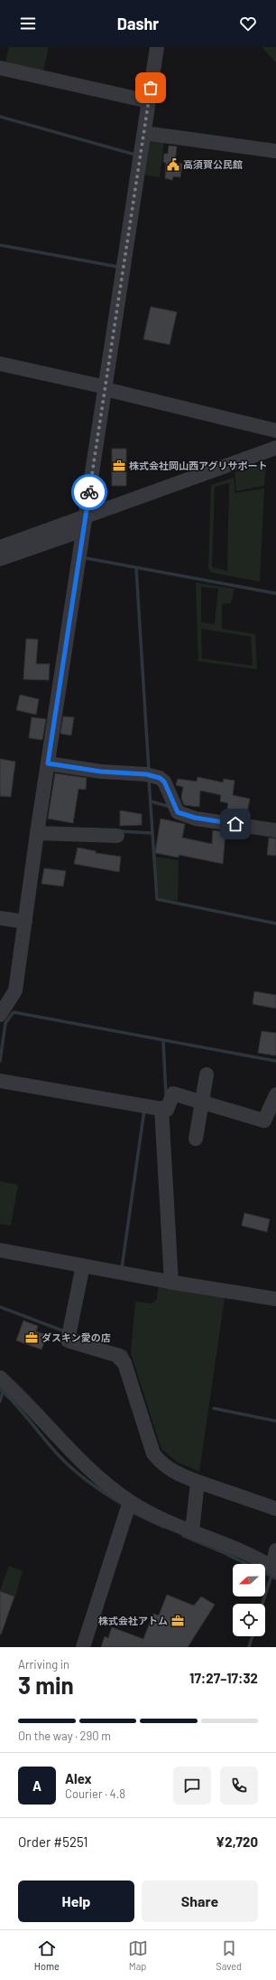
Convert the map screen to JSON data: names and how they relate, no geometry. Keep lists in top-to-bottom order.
{
  "places": {
    "public building": ["高須賀公民館"],
    "office": ["株式会社岡山西アグリサポート", "ダスキン愛の店", "株式会社アトム"]
  },
  "north": "left",
  "page": {
    "header": "Dashr",
    "heading": ["3 min", "Arriving in", "17:27–17:32"],
    "panel": [
      "Alex",
      "Courier · 4.8",
      "Order #5251",
      "¥2,720"
    ],
    "bar": "On the way · 290 m",
    "round": "A",
    "buttons": ["Help", "Share"],
    "tabs": ["Home", "Map", "Saved"]
  }
}
